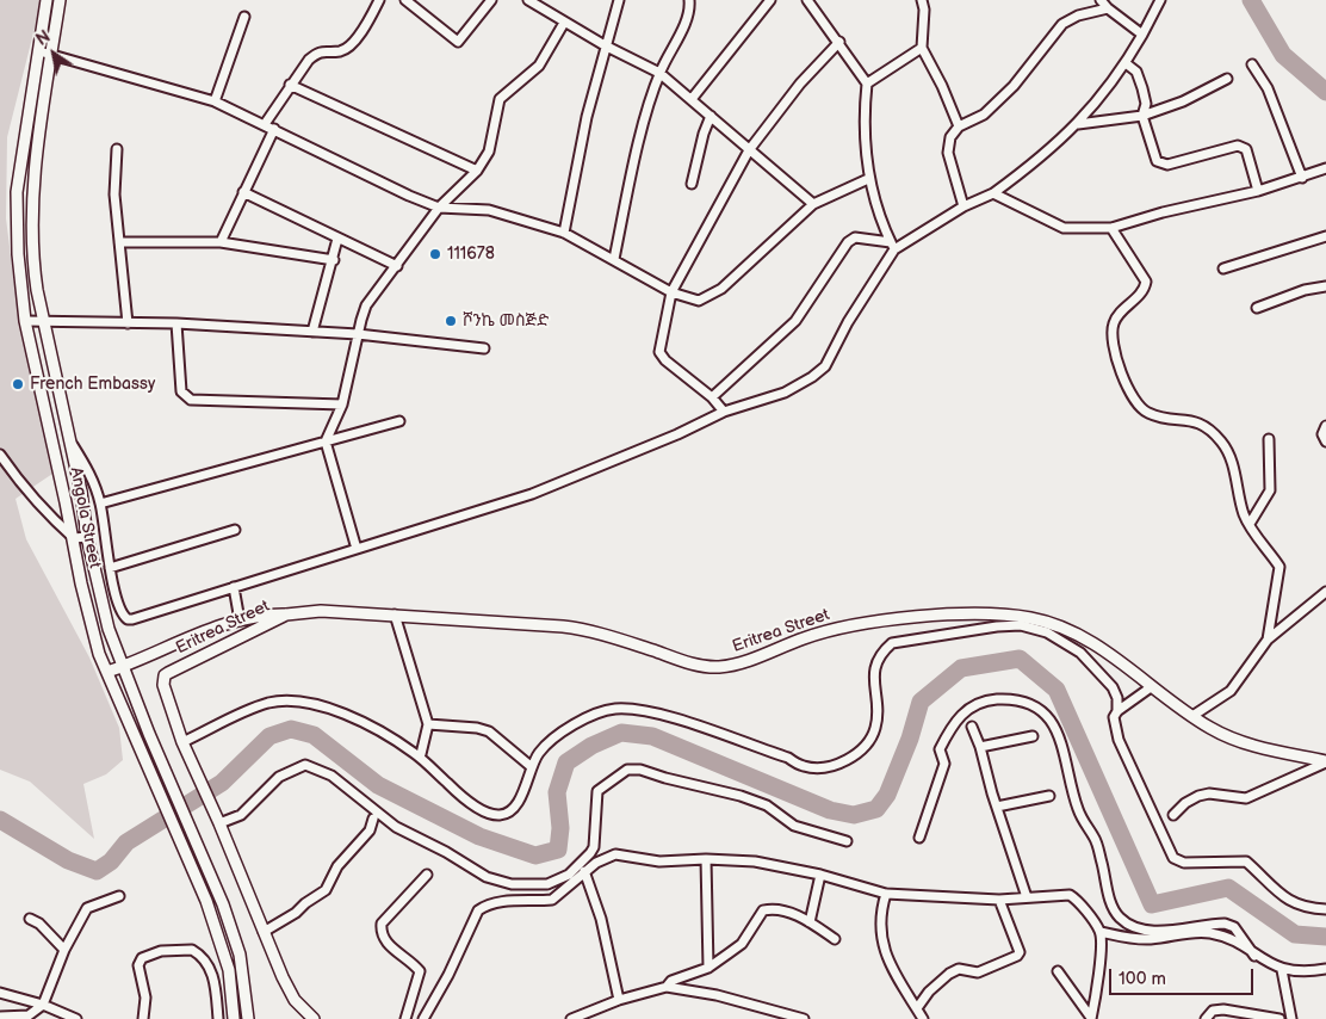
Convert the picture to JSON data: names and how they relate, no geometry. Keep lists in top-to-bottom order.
{
  "streets": {
    "main road": ["Angola Street", "Eritrea Street"]
  },
  "places": ["111678", "ሾንኬ መስጅድ", "French Embassy"],
  "scale_bar": "100 m",
  "north": "top left"
}
